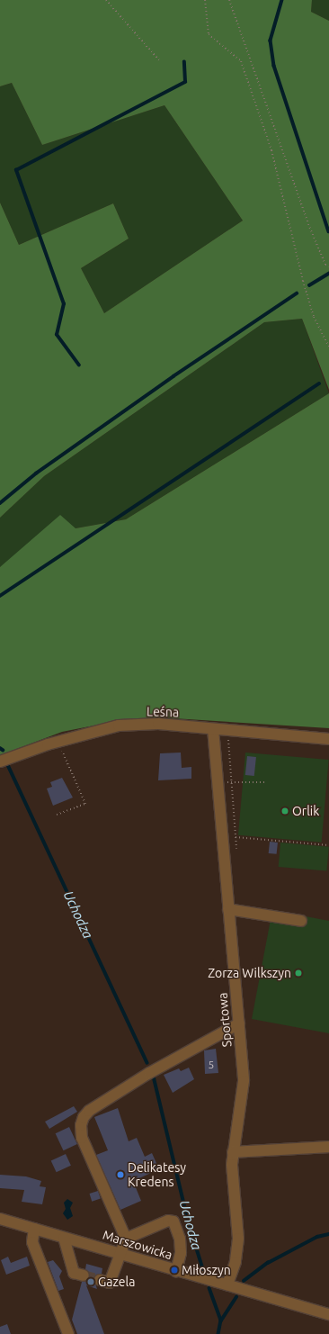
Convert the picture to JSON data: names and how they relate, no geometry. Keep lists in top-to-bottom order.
{
  "streets": {
    "street": ["Leśna", "Sportowa", "Marszowicka"]
  },
  "crossings": [
    ["Leśna", "Sportowa"],
    ["Sportowa", "Marszowicka"]
  ],
  "water": ["Uchodza"],
  "places": [
    "Orlik",
    "Zorza Wilkszyn",
    "Delikatesy Kredens",
    "Miłoszyn",
    "Gazela"
  ],
  "house_numbers": ["5"]
}
